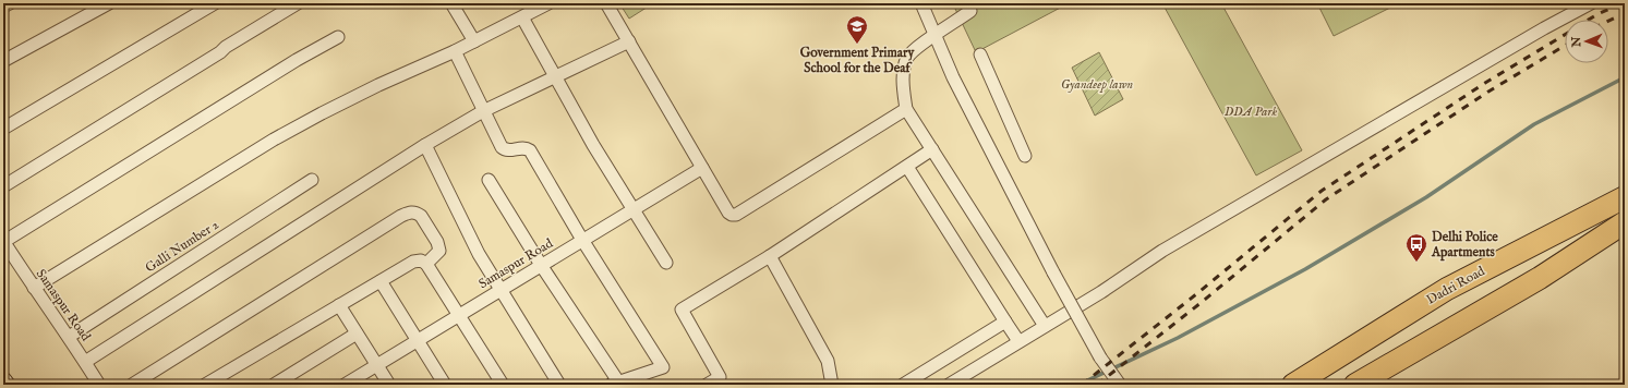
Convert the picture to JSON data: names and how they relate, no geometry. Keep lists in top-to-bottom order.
{
  "streets": {
    "highway": ["Dadri Road"],
    "street": ["Galli Number 2", "Samaspur Road"]
  },
  "crossings": [
    ["Galli Number 2", "Samaspur Road"]
  ],
  "parks": ["Gyandeep lawn", "DDA Park"],
  "places": {
    "school or university": ["Government Primary School for the Deaf"],
    "bus stop": ["Delhi Police Apartments"]
  },
  "north": "left"
}
